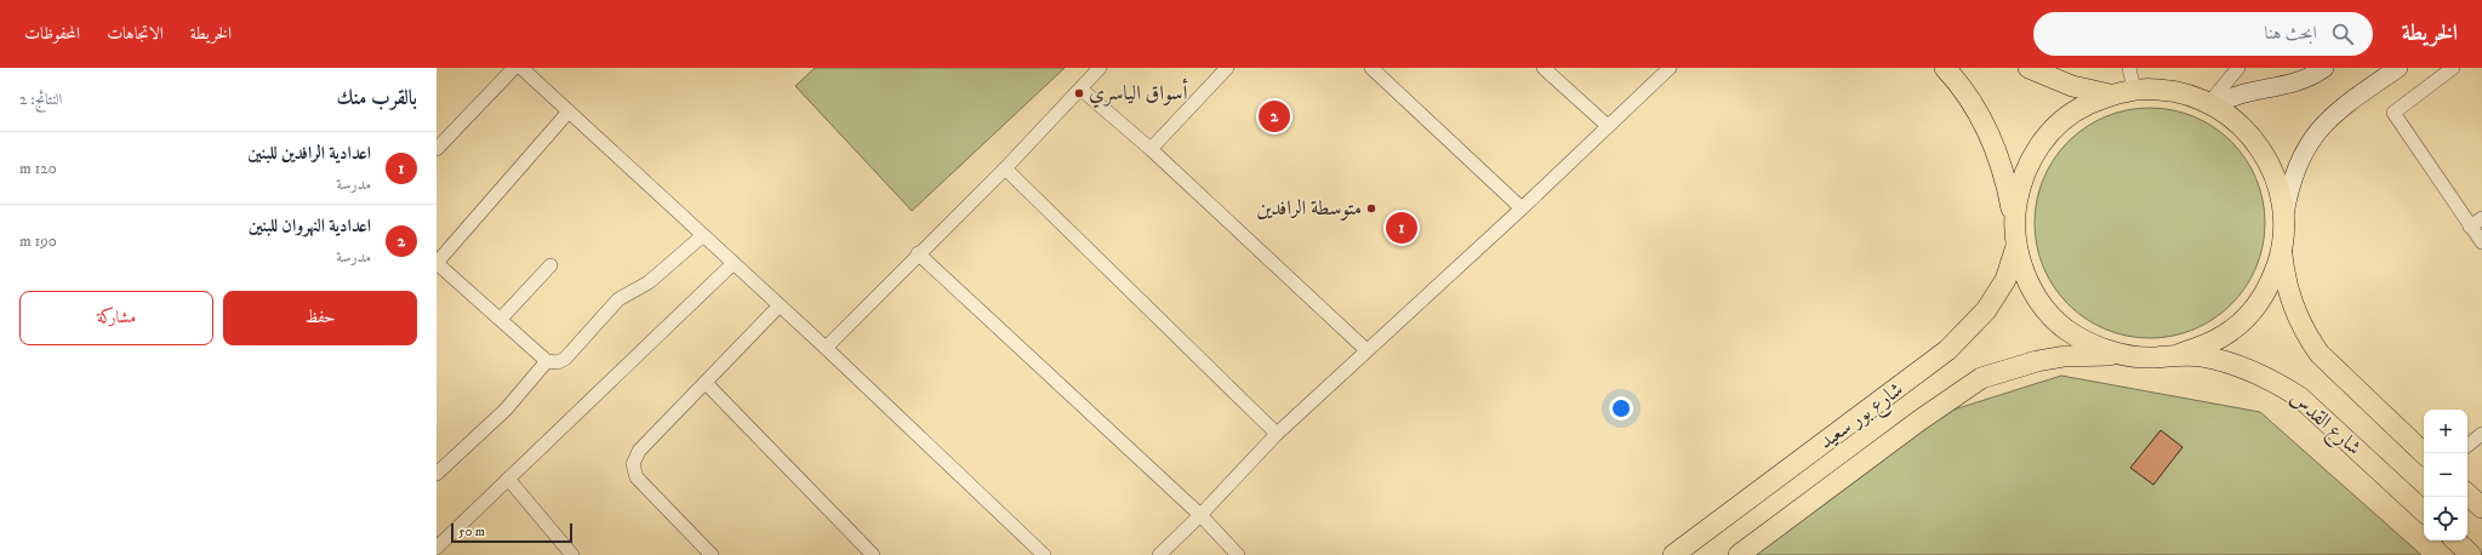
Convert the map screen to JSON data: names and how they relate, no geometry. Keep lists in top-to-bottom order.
{
  "streets": {
    "main road": ["شارع بور سعيد", "شارع القدس"]
  },
  "places": ["أسواق الياسري", "متوسطة الرافدين"],
  "scale_bar": "50 m",
  "page": {
    "header": "الخريطة",
    "search": "ابحث هنا",
    "nav": ["الخريطة", "الاتجاهات", "المحفوظات"],
    "heading": ["بالقرب منك", "النتائج: 2"],
    "pins": ["2", "1"],
    "list": [
      {
        "mark": "1",
        "name": "اعدادية الرافدين للبنين",
        "note": "مدرسة",
        "value": "120 m"
      },
      {
        "mark": "2",
        "name": "اعدادية النهروان للبنين",
        "note": "مدرسة",
        "value": "190 m"
      }
    ],
    "buttons": ["حفظ", "مشاركة"],
    "map_buttons": ["+", "−"],
    "scale": "50 m"
  }
}
